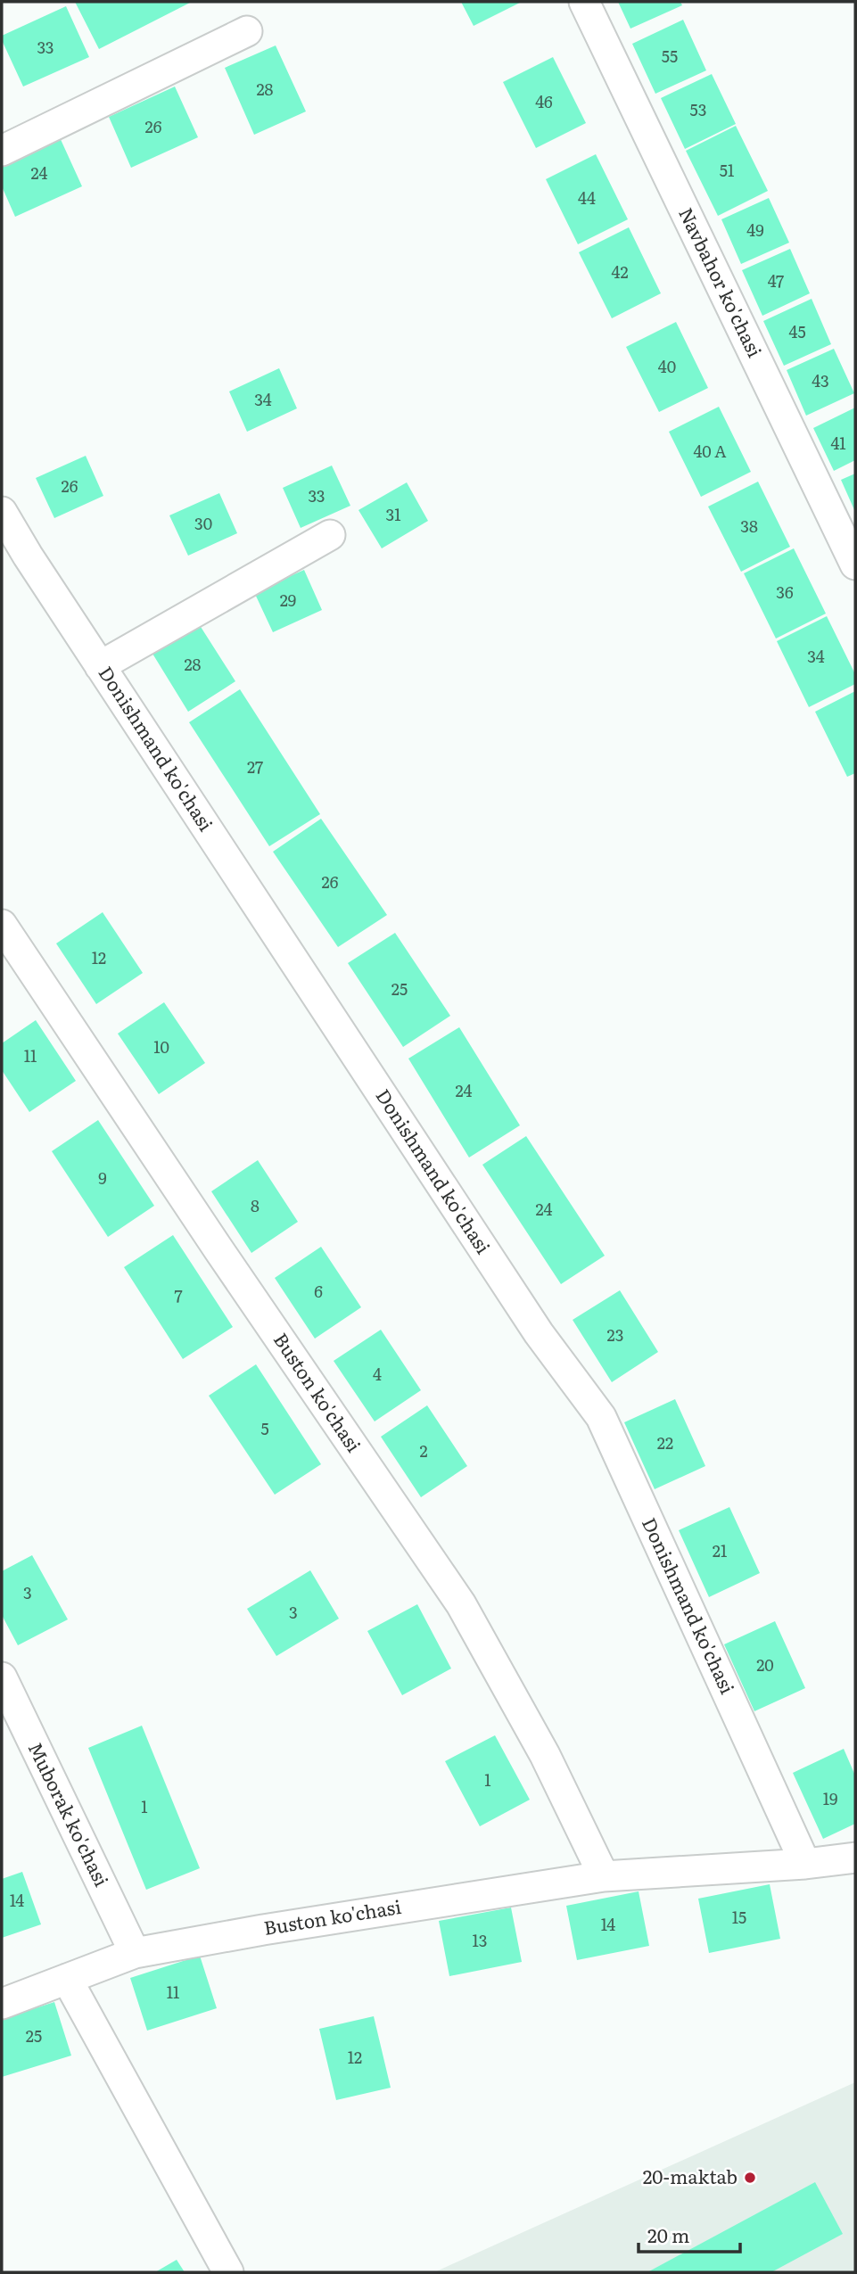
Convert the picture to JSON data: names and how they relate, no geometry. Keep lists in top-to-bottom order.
{
  "streets": {
    "street": [
      "Navbahor ko'chasi",
      "Donishmand ko'chasi",
      "Buston ko'chasi",
      "Muborak ko'chasi"
    ]
  },
  "crossings": [
    ["Donishmand ko'chasi", "Buston ko'chasi"],
    ["Buston ko'chasi", "Muborak ko'chasi"]
  ],
  "places": ["20-maktab"],
  "house_numbers": [
    "33",
    "55",
    "28",
    "46",
    "53",
    "26",
    "51",
    "24",
    "44",
    "49",
    "42",
    "47",
    "45",
    "40",
    "43",
    "34",
    "41",
    "40 А",
    "26",
    "33",
    "31",
    "30",
    "38",
    "36",
    "29",
    "34",
    "28",
    "27",
    "26",
    "12",
    "25",
    "10",
    "11",
    "24",
    "9",
    "8",
    "24",
    "6",
    "7",
    "23",
    "4",
    "5",
    "22",
    "2",
    "21",
    "3",
    "3",
    "20",
    "1",
    "19",
    "1",
    "14",
    "15",
    "14",
    "13",
    "11",
    "25",
    "12"
  ],
  "scale_bar": "20 m"
}
